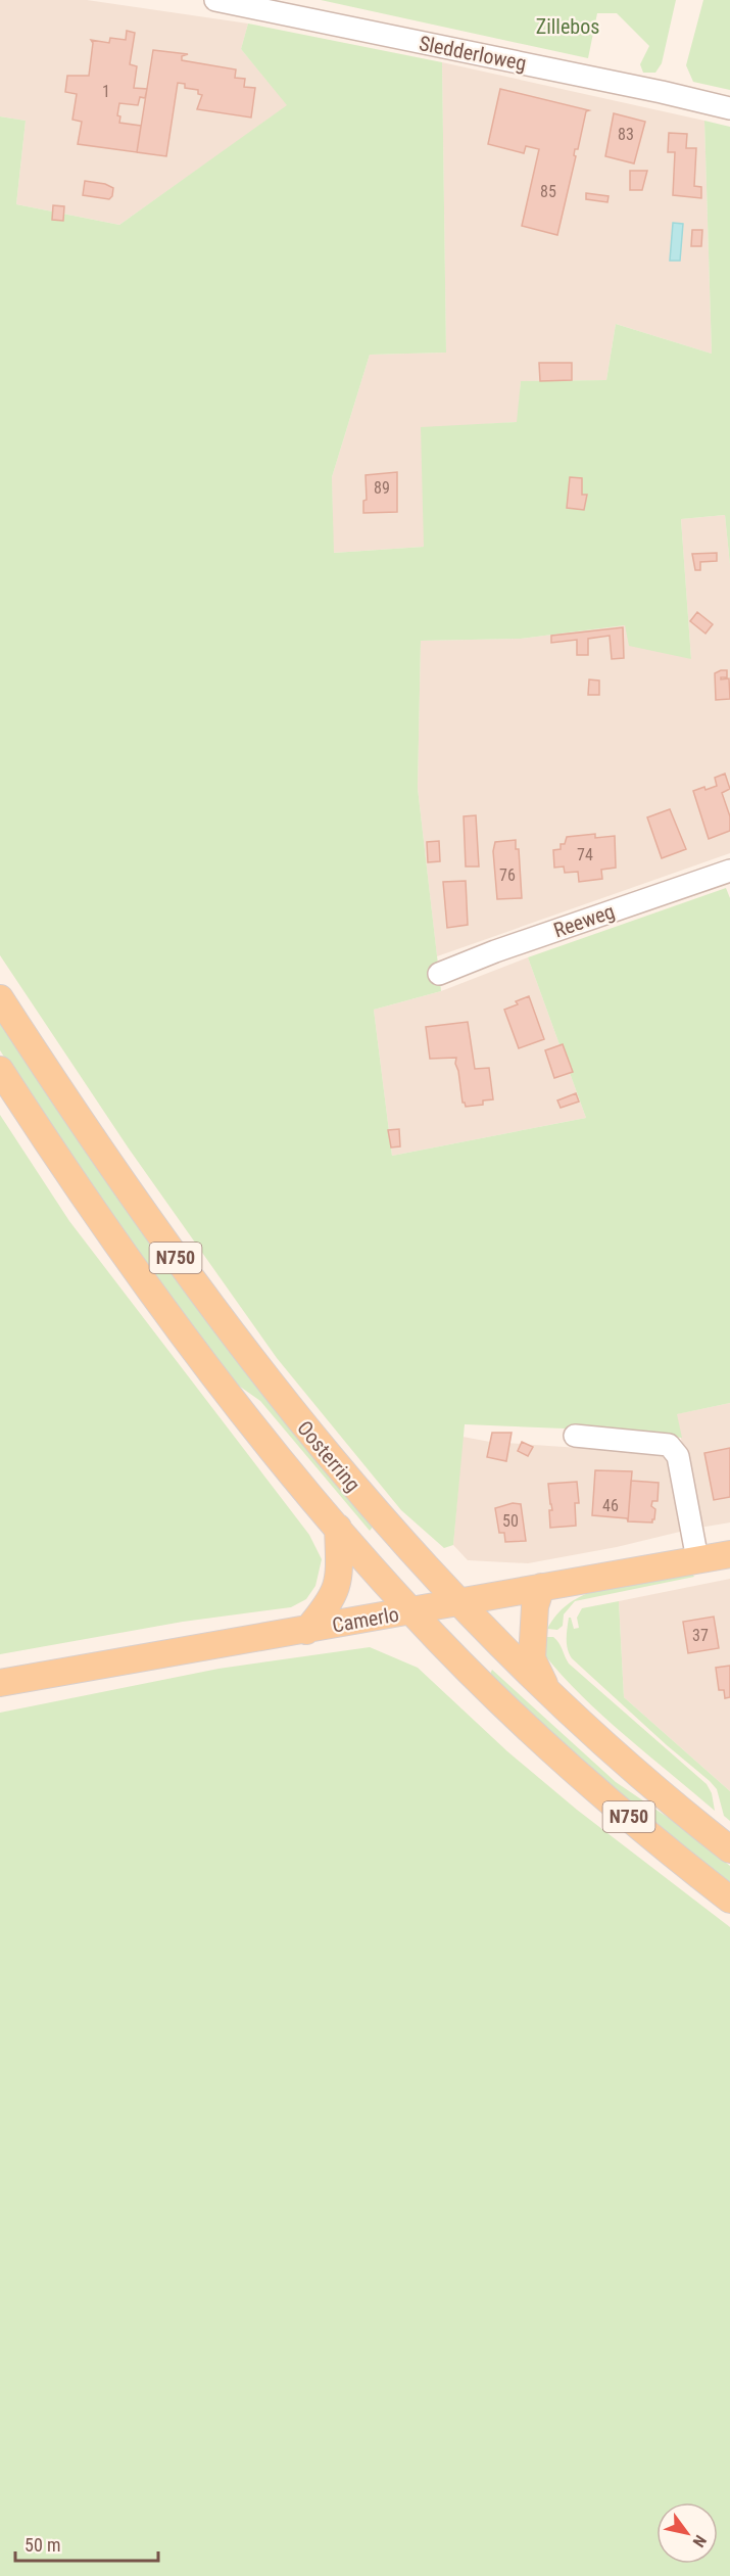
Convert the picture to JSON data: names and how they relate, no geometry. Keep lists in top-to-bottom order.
{
  "streets": {
    "main road": ["N750", "Oosterring", "Camerlo"],
    "street": ["Sledderloweg", "Reeweg"]
  },
  "crossings": [
    ["Oosterring", "Camerlo"]
  ],
  "parks": ["Zillebos"],
  "house_numbers": [
    "1",
    "83",
    "85",
    "89",
    "74",
    "76",
    "46",
    "50",
    "37"
  ],
  "scale_bar": "50 m",
  "north": "bottom right"
}
